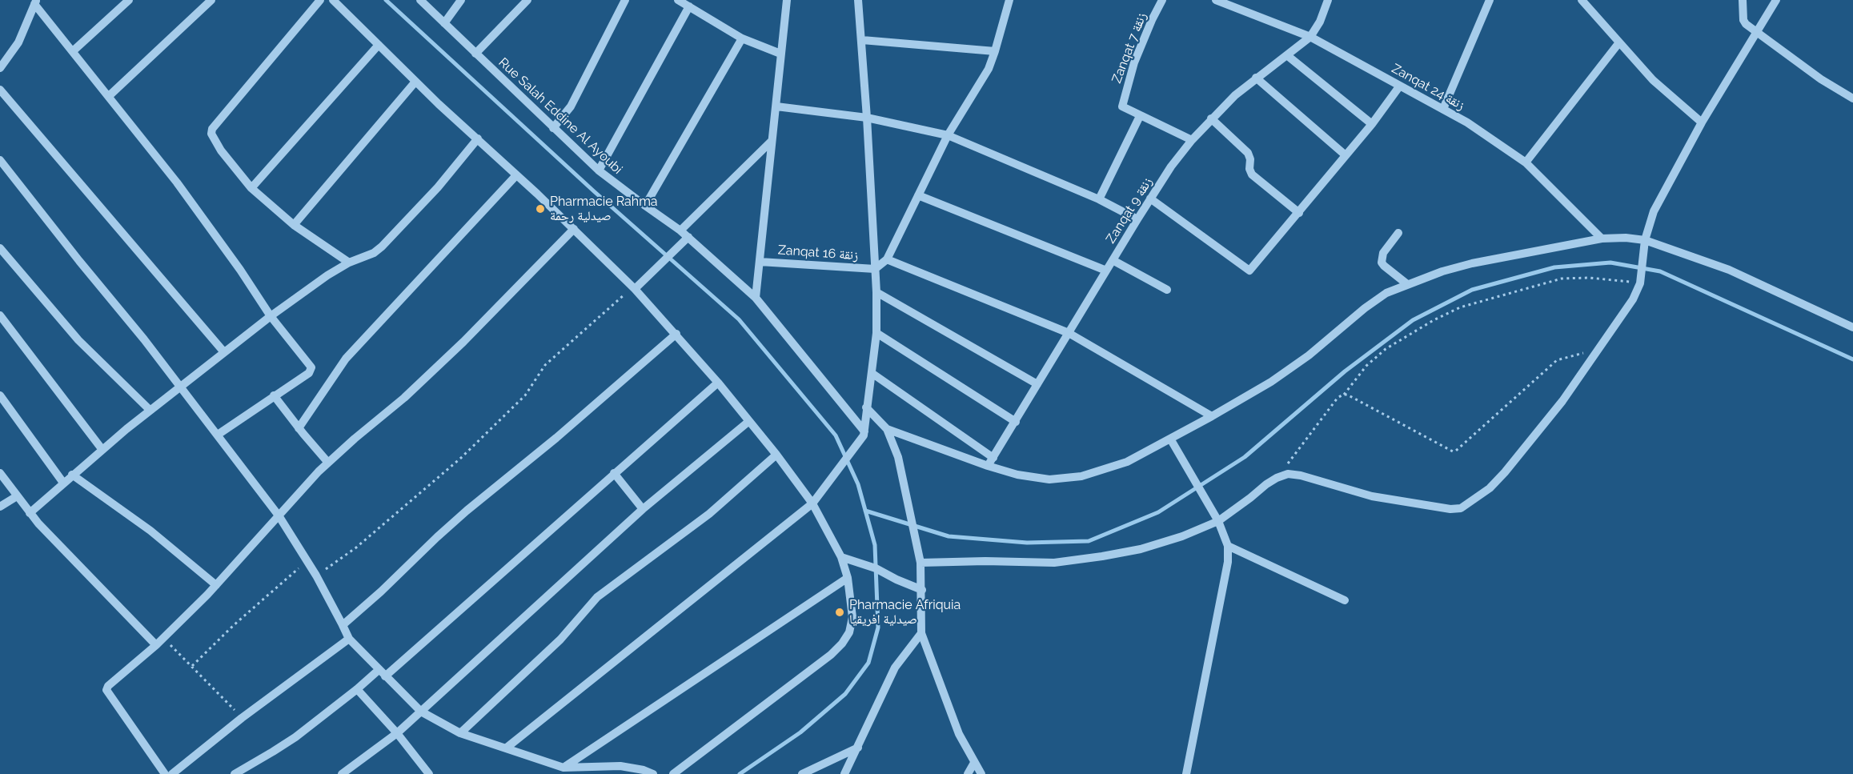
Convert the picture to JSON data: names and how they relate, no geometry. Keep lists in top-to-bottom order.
{
  "streets": {
    "street": [
      "Zanqat 7 زنقة",
      "Zanqat 24 زنقة",
      "Rue Salah Eddine Al Ayoubi",
      "Zanqat 9 زنقة",
      "Zanqat 16 زنقة"
    ]
  },
  "crossings": [
    ["Zanqat 24 زنقة", "Zanqat 9 زنقة"]
  ],
  "places": ["Pharmacie Rahma صيدلية رحمة", "Pharmacie Afriquia صيدلية افريقيا"]
}
